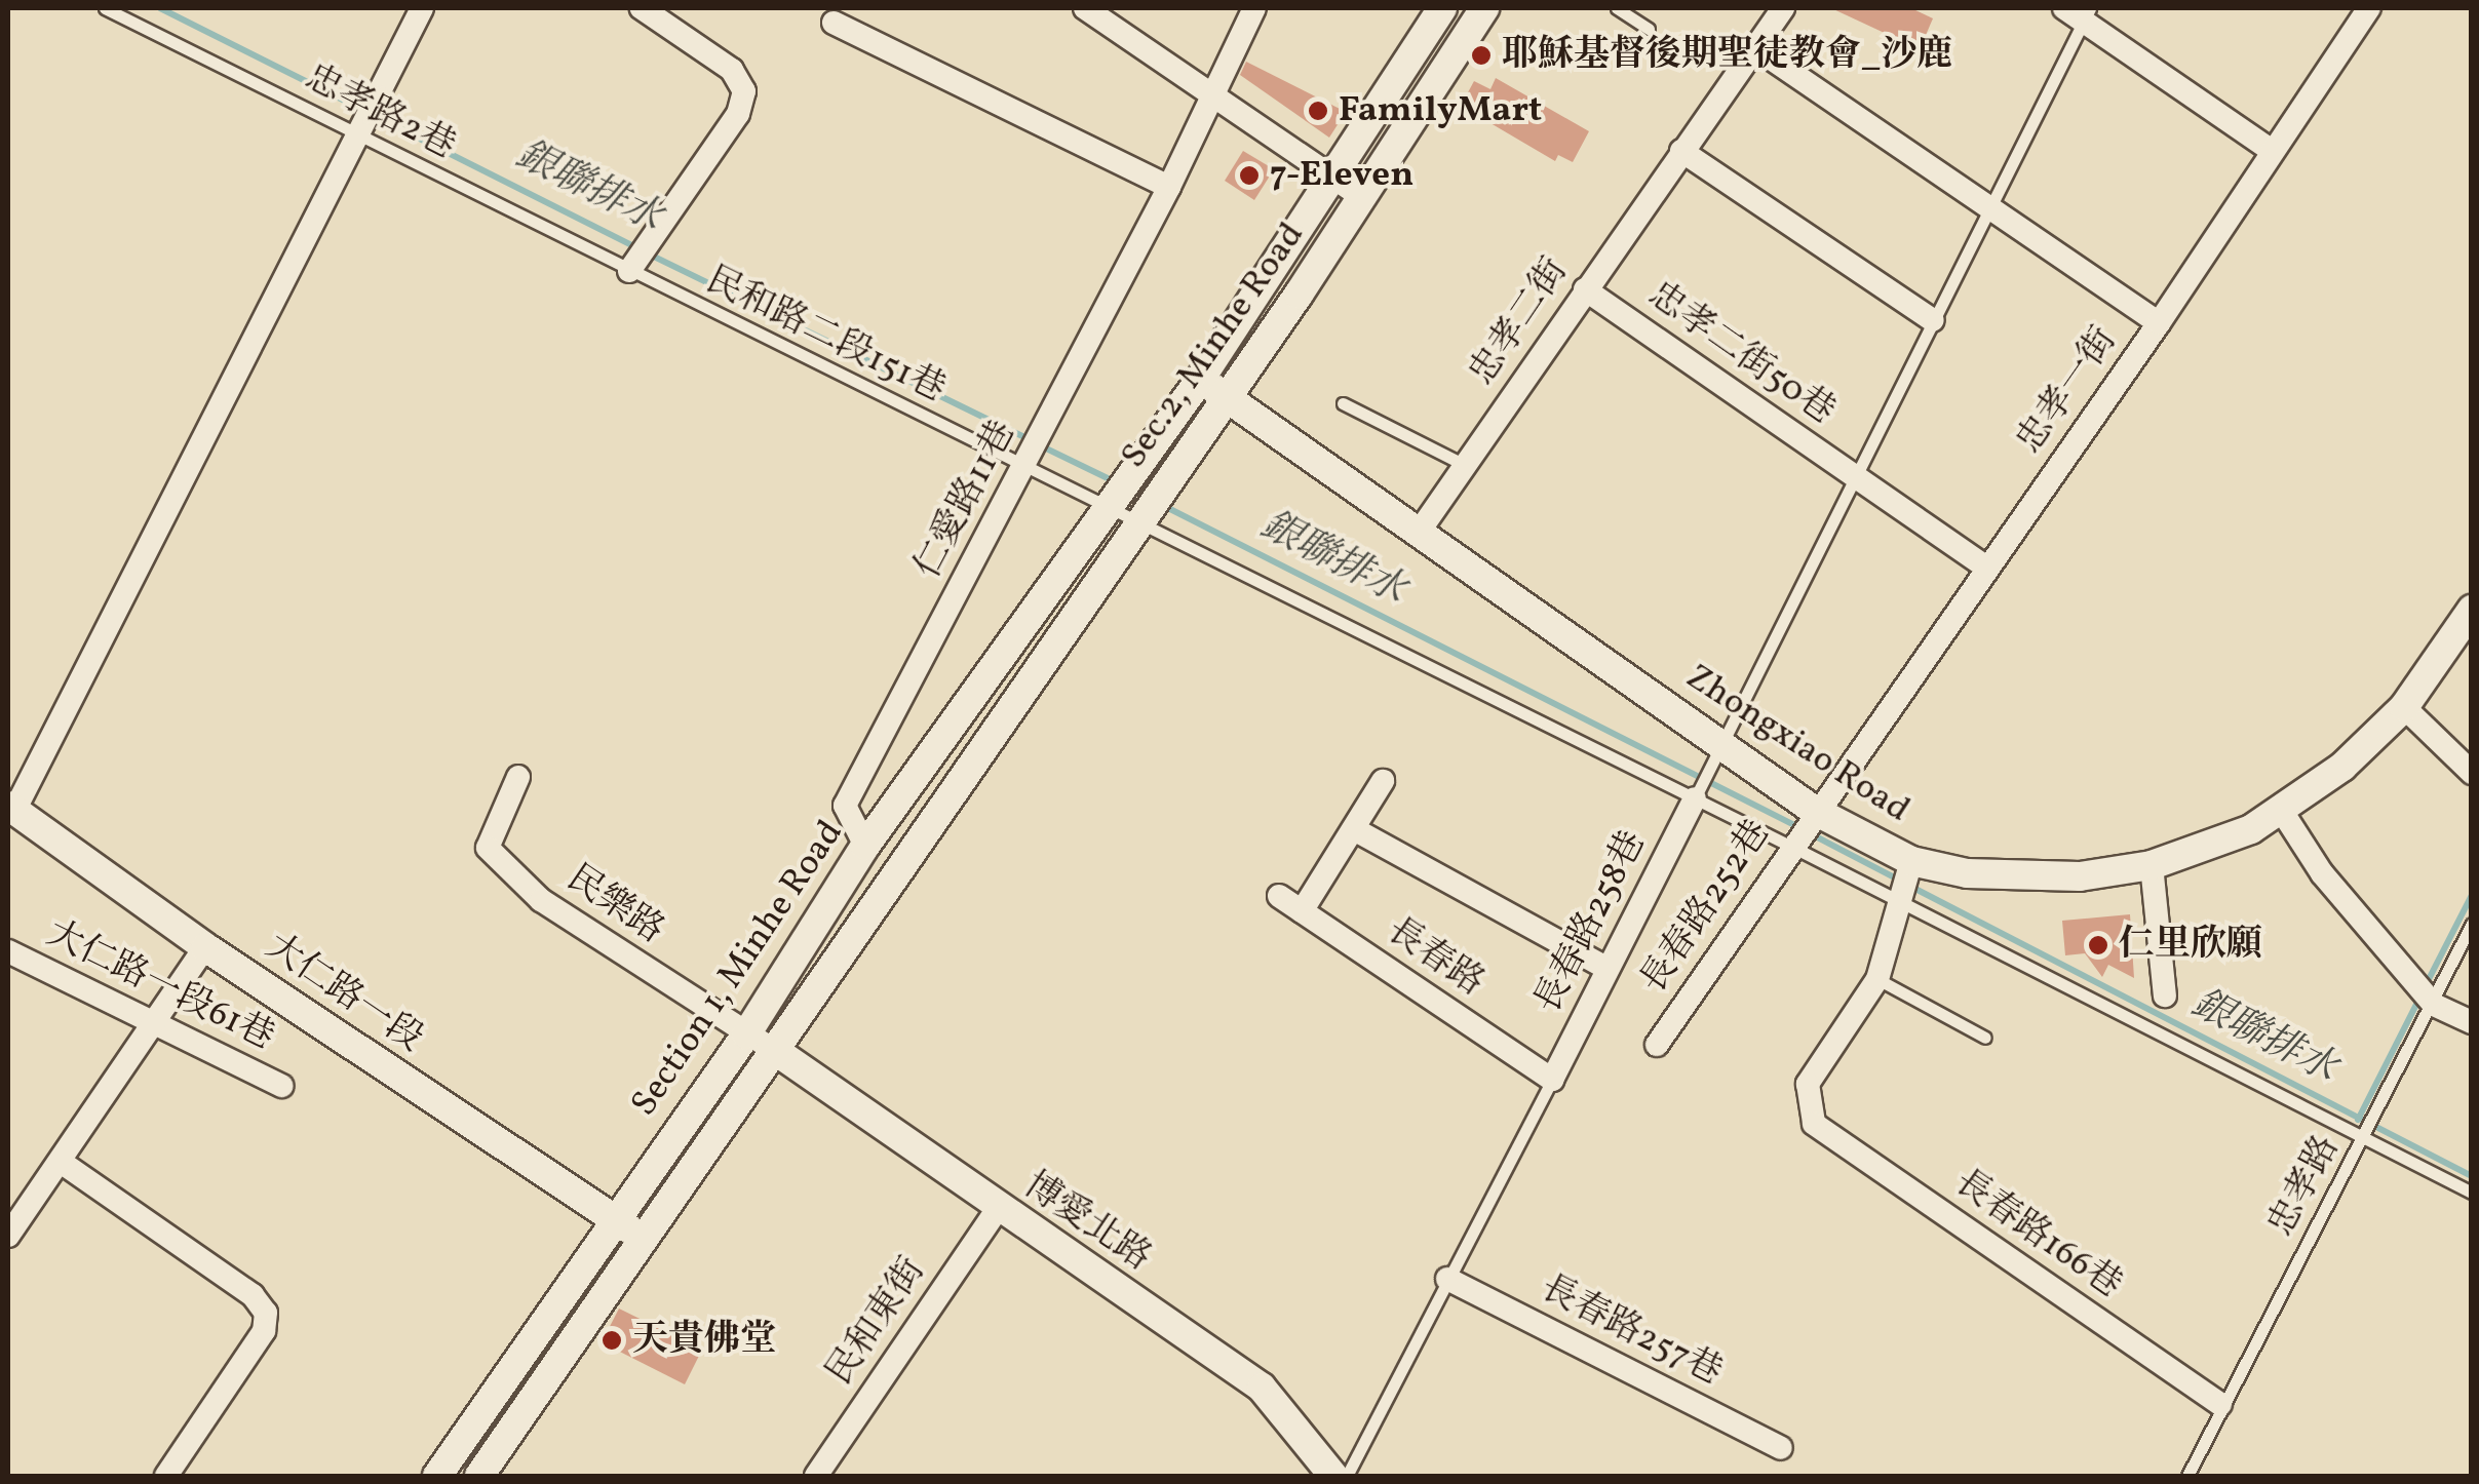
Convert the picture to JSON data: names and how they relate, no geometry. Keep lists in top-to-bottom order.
{
  "streets": {
    "street": [
      "忠孝二街",
      "Sec.2, Minhe Road",
      "忠孝二街50巷",
      "忠孝一街",
      "仁愛路11巷",
      "Zhongxiao Road",
      "民樂路",
      "長春路252巷",
      "長春路258巷",
      "長春路",
      "Section 1, Minhe Road",
      "大仁路一段61巷",
      "大仁路一段",
      "博愛北路",
      "長春路166巷",
      "民和東街",
      "長春路257巷"
    ],
    "lane": ["忠孝路2巷", "民和路二段151巷", "忠孝路"]
  },
  "crossings": [
    ["忠孝路2巷", "民和路二段151巷"],
    ["忠孝二街", "忠孝二街50巷"],
    ["忠孝二街", "Zhongxiao Road"],
    ["民和路二段151巷", "Sec.2, Minhe Road"],
    ["民和路二段151巷", "仁愛路11巷"],
    ["民和路二段151巷", "長春路252巷"],
    ["民和路二段151巷", "長春路258巷"],
    ["民和路二段151巷", "Section 1, Minhe Road"],
    ["民和路二段151巷", "忠孝路"],
    ["Sec.2, Minhe Road", "Zhongxiao Road"],
    ["Sec.2, Minhe Road", "Section 1, Minhe Road"],
    ["忠孝二街50巷", "忠孝一街"],
    ["忠孝一街", "Zhongxiao Road"],
    ["忠孝一街", "長春路252巷"],
    ["仁愛路11巷", "Section 1, Minhe Road"],
    ["Zhongxiao Road", "長春路252巷"],
    ["Zhongxiao Road", "Section 1, Minhe Road"],
    ["民樂路", "Section 1, Minhe Road"],
    ["民樂路", "博愛北路"],
    ["長春路258巷", "長春路"],
    ["Section 1, Minhe Road", "大仁路一段"],
    ["Section 1, Minhe Road", "博愛北路"],
    ["忠孝路", "長春路166巷"],
    ["博愛北路", "民和東街"]
  ],
  "water": ["銀聯排水"],
  "places": [
    "耶穌基督後期聖徒教會_沙鹿",
    "FamilyMart",
    "7-Eleven",
    "仁里欣願",
    "天貴佛堂"
  ]
}
